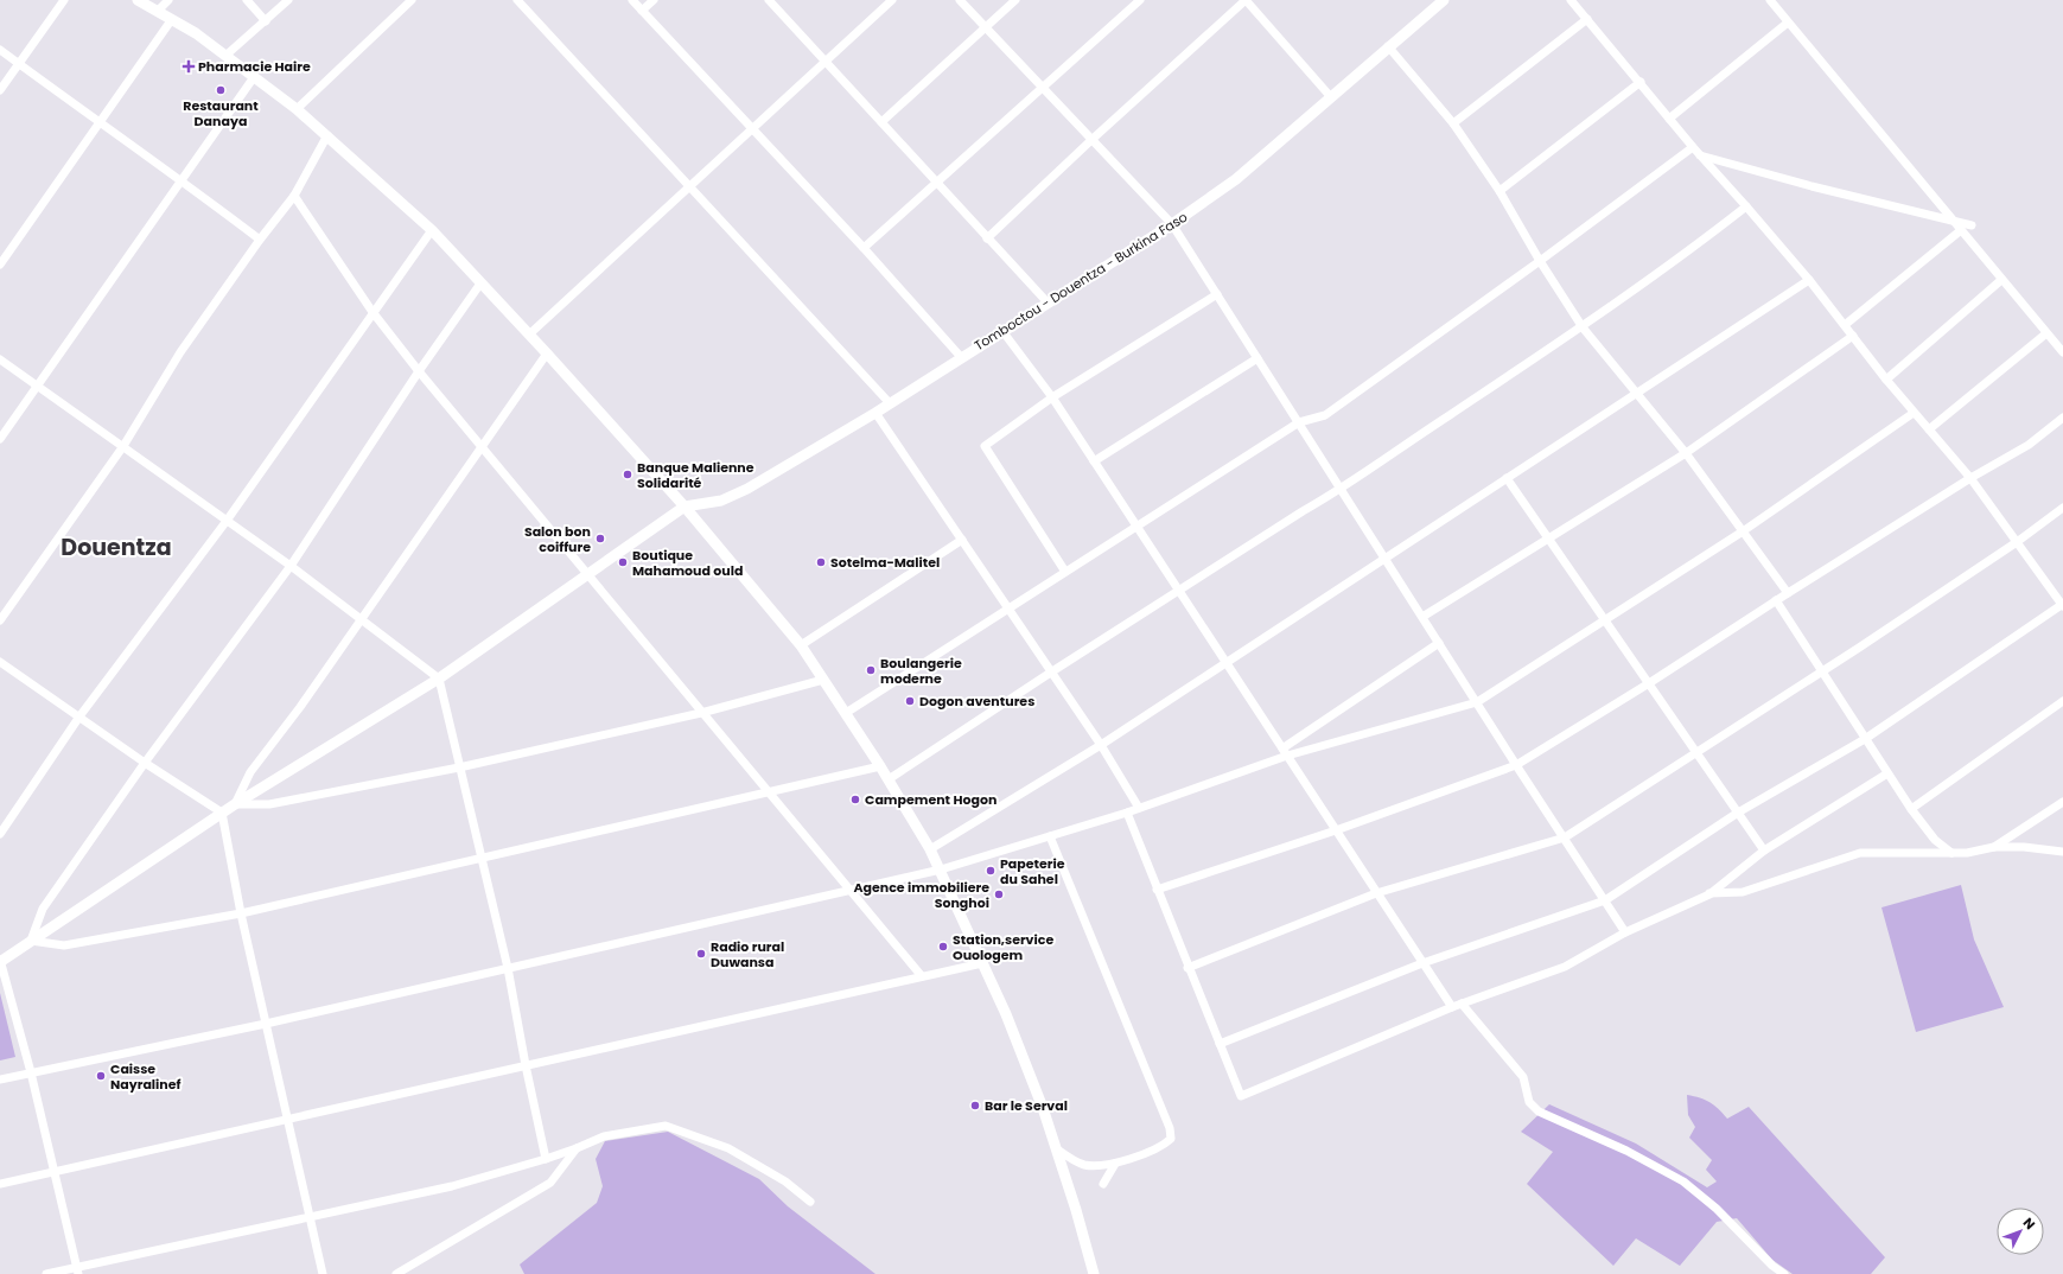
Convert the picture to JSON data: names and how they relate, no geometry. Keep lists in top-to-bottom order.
{
  "streets": {
    "main road": ["Tomboctou - Douentza - Burkina Faso"]
  },
  "districts": ["Douentza"],
  "places": {
    "health": ["Pharmacie Haire"],
    "other": [
      "Restaurant Danaya",
      "Banque Malienne Solidarité",
      "Salon bon coiffure",
      "Boutique Mahamoud ould",
      "Sotelma-Malitel",
      "Boulangerie moderne",
      "Dogon aventures",
      "Campement Hogon",
      "Papeterie du Sahel",
      "Agence immobiliere Songhoi",
      "Station,service Ouologem",
      "Radio rural Duwansa",
      "Caisse Nayralinef",
      "Bar le Serval"
    ]
  },
  "north": "top right"
}
